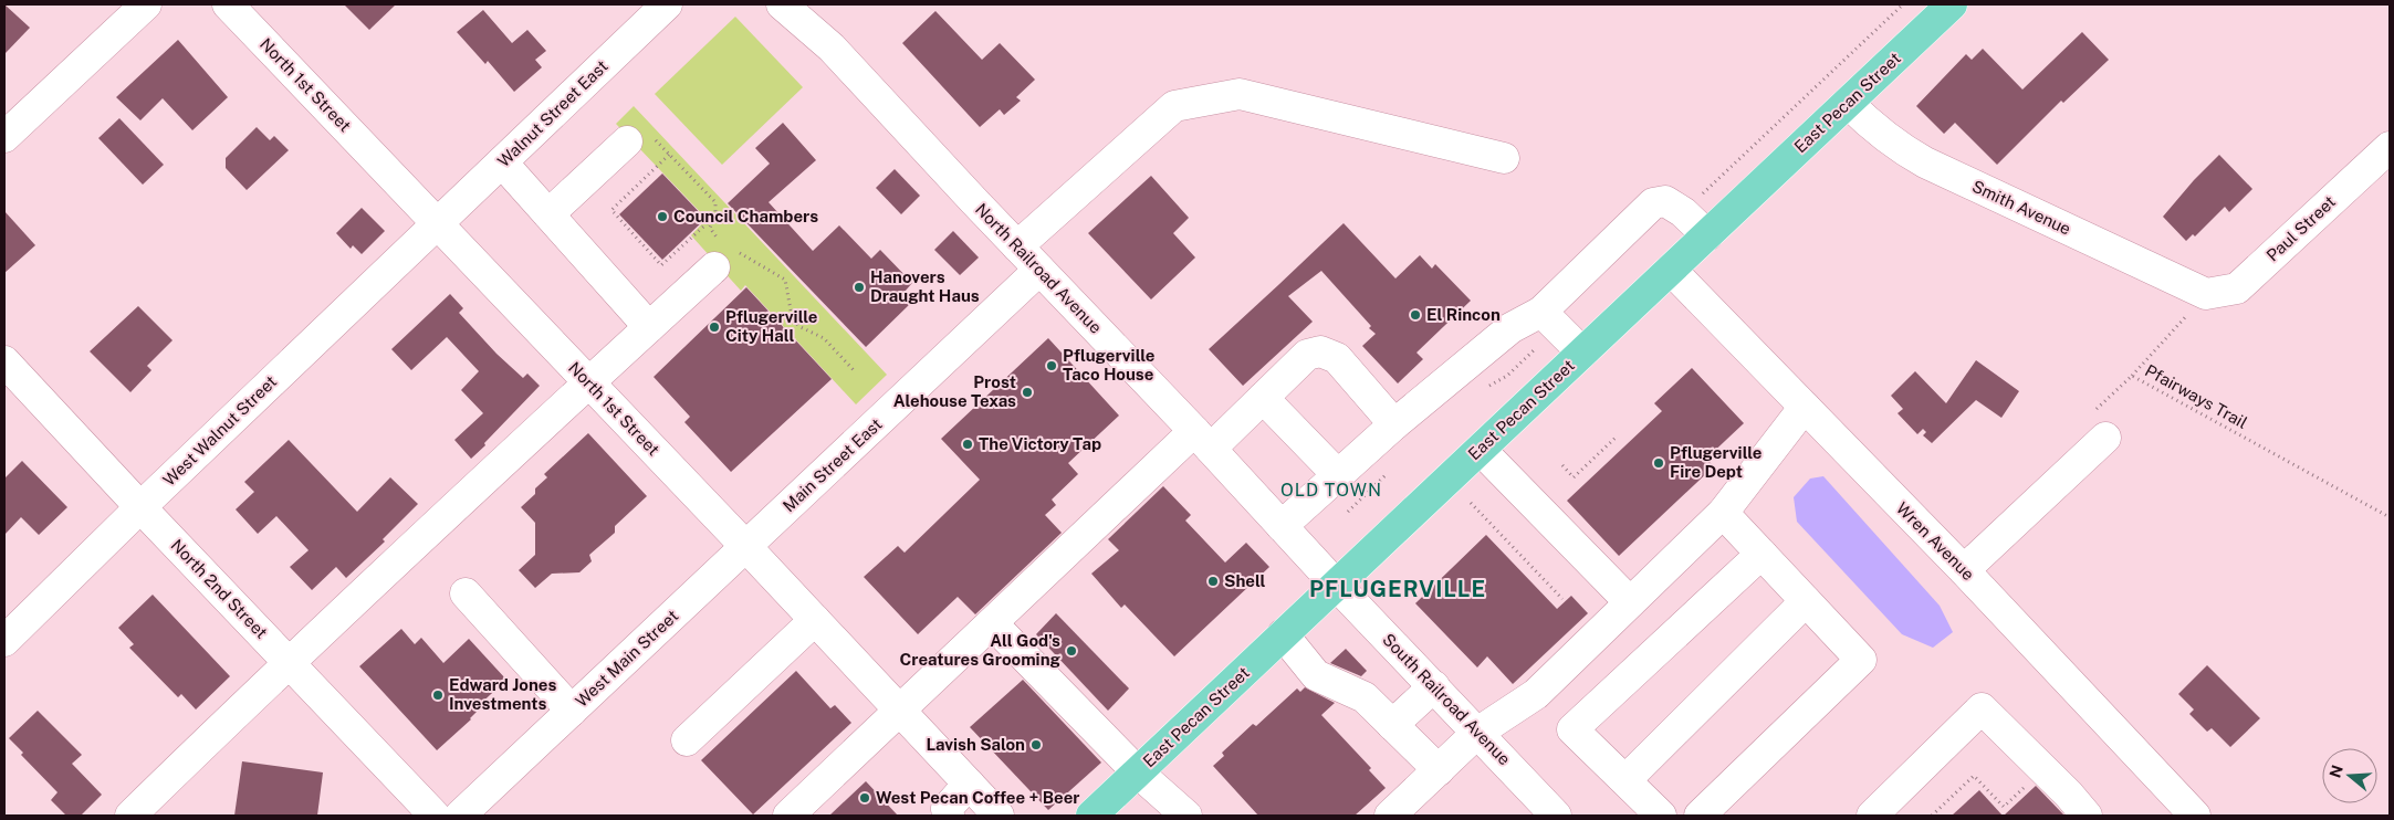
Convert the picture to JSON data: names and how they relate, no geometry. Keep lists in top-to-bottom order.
{
  "streets": {
    "main road": ["East Pecan Street"],
    "street": [
      "North 1st Street",
      "Walnut Street East",
      "Smith Avenue",
      "Paul Street",
      "North Railroad Avenue",
      "West Walnut Street",
      "Main Street East",
      "Wren Avenue",
      "North 2nd Street",
      "West Main Street",
      "South Railroad Avenue"
    ],
    "path": ["Pfairways Trail"]
  },
  "crossings": [
    ["North 1st Street", "Walnut Street East"],
    ["North 1st Street", "West Walnut Street"],
    ["North 1st Street", "Main Street East"],
    ["North 1st Street", "West Main Street"],
    ["East Pecan Street", "Smith Avenue"],
    ["East Pecan Street", "North Railroad Avenue"],
    ["East Pecan Street", "Wren Avenue"],
    ["East Pecan Street", "South Railroad Avenue"],
    ["Walnut Street East", "West Walnut Street"],
    ["Smith Avenue", "Paul Street"],
    ["North Railroad Avenue", "Main Street East"],
    ["North Railroad Avenue", "South Railroad Avenue"],
    ["West Walnut Street", "North 2nd Street"],
    ["Main Street East", "West Main Street"]
  ],
  "districts": ["OLD TOWN", "PFLUGERVILLE"],
  "places": [
    "Council Chambers",
    "Hanovers Draught Haus",
    "El Rincon",
    "Pflugerville City Hall",
    "Pflugerville Taco House",
    "Prost Alehouse Texas",
    "The Victory Tap",
    "Pflugerville Fire Dept",
    "Shell",
    "All God's Creatures Grooming",
    "Edward Jones Investments",
    "Lavish Salon",
    "West Pecan Coffee + Beer"
  ],
  "north": "left"
}
